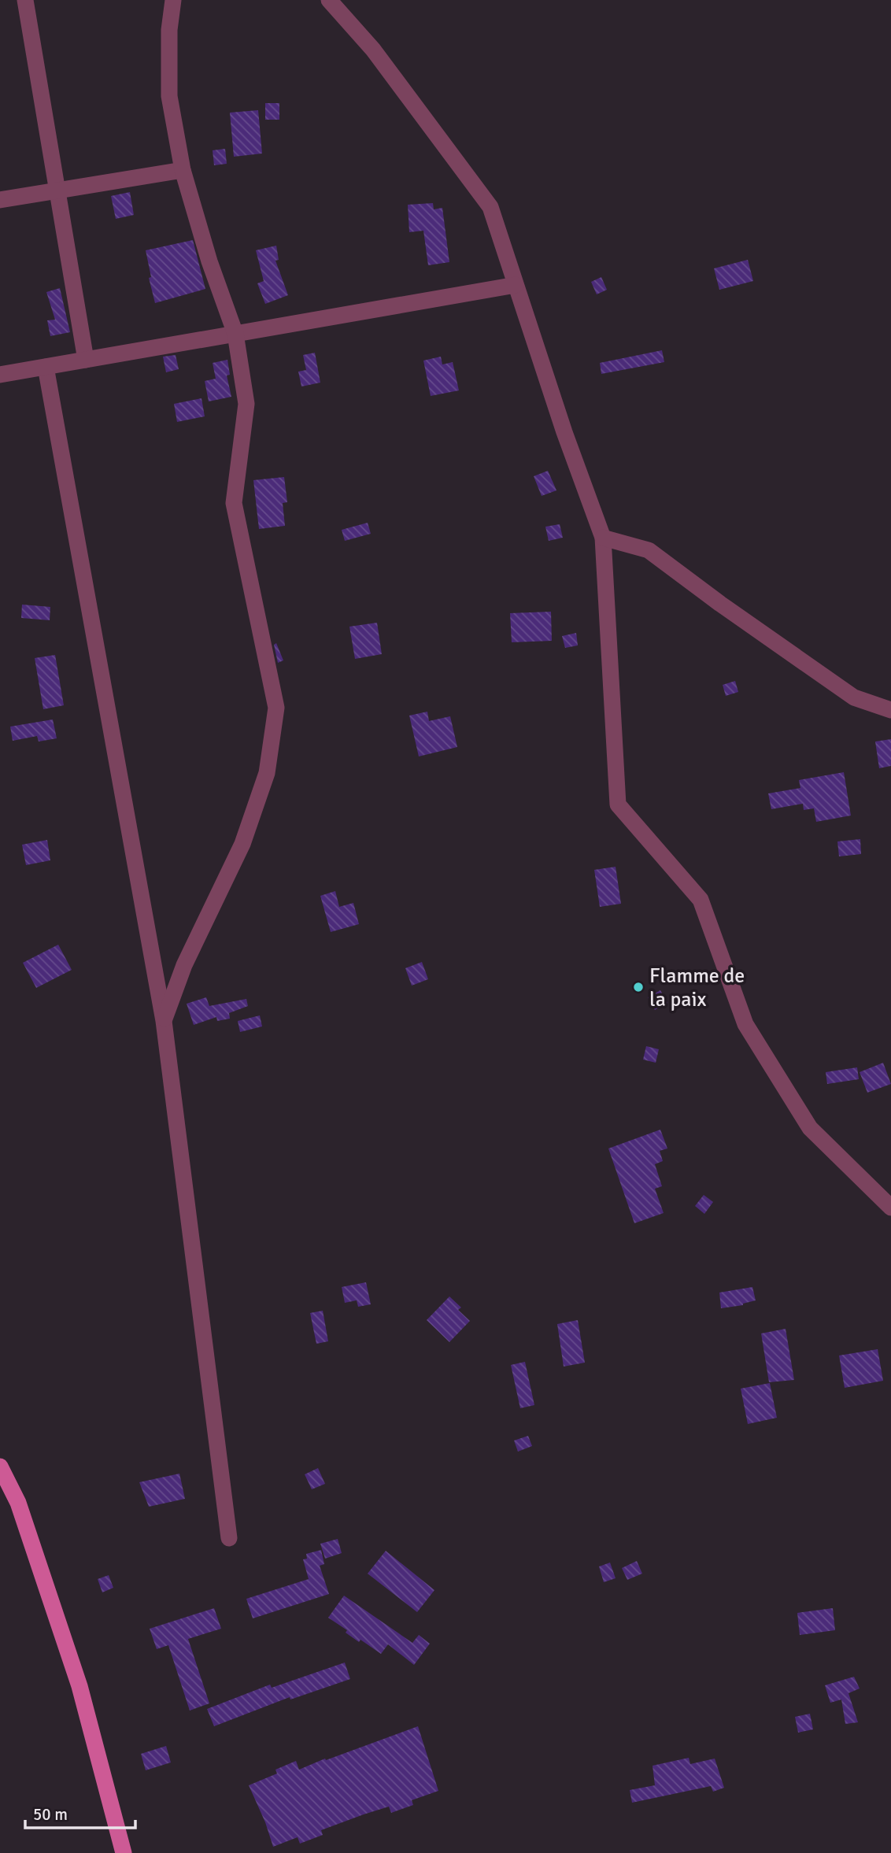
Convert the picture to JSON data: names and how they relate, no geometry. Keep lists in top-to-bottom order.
{
  "places": ["Flamme de la paix"],
  "scale_bar": "50 m"
}
